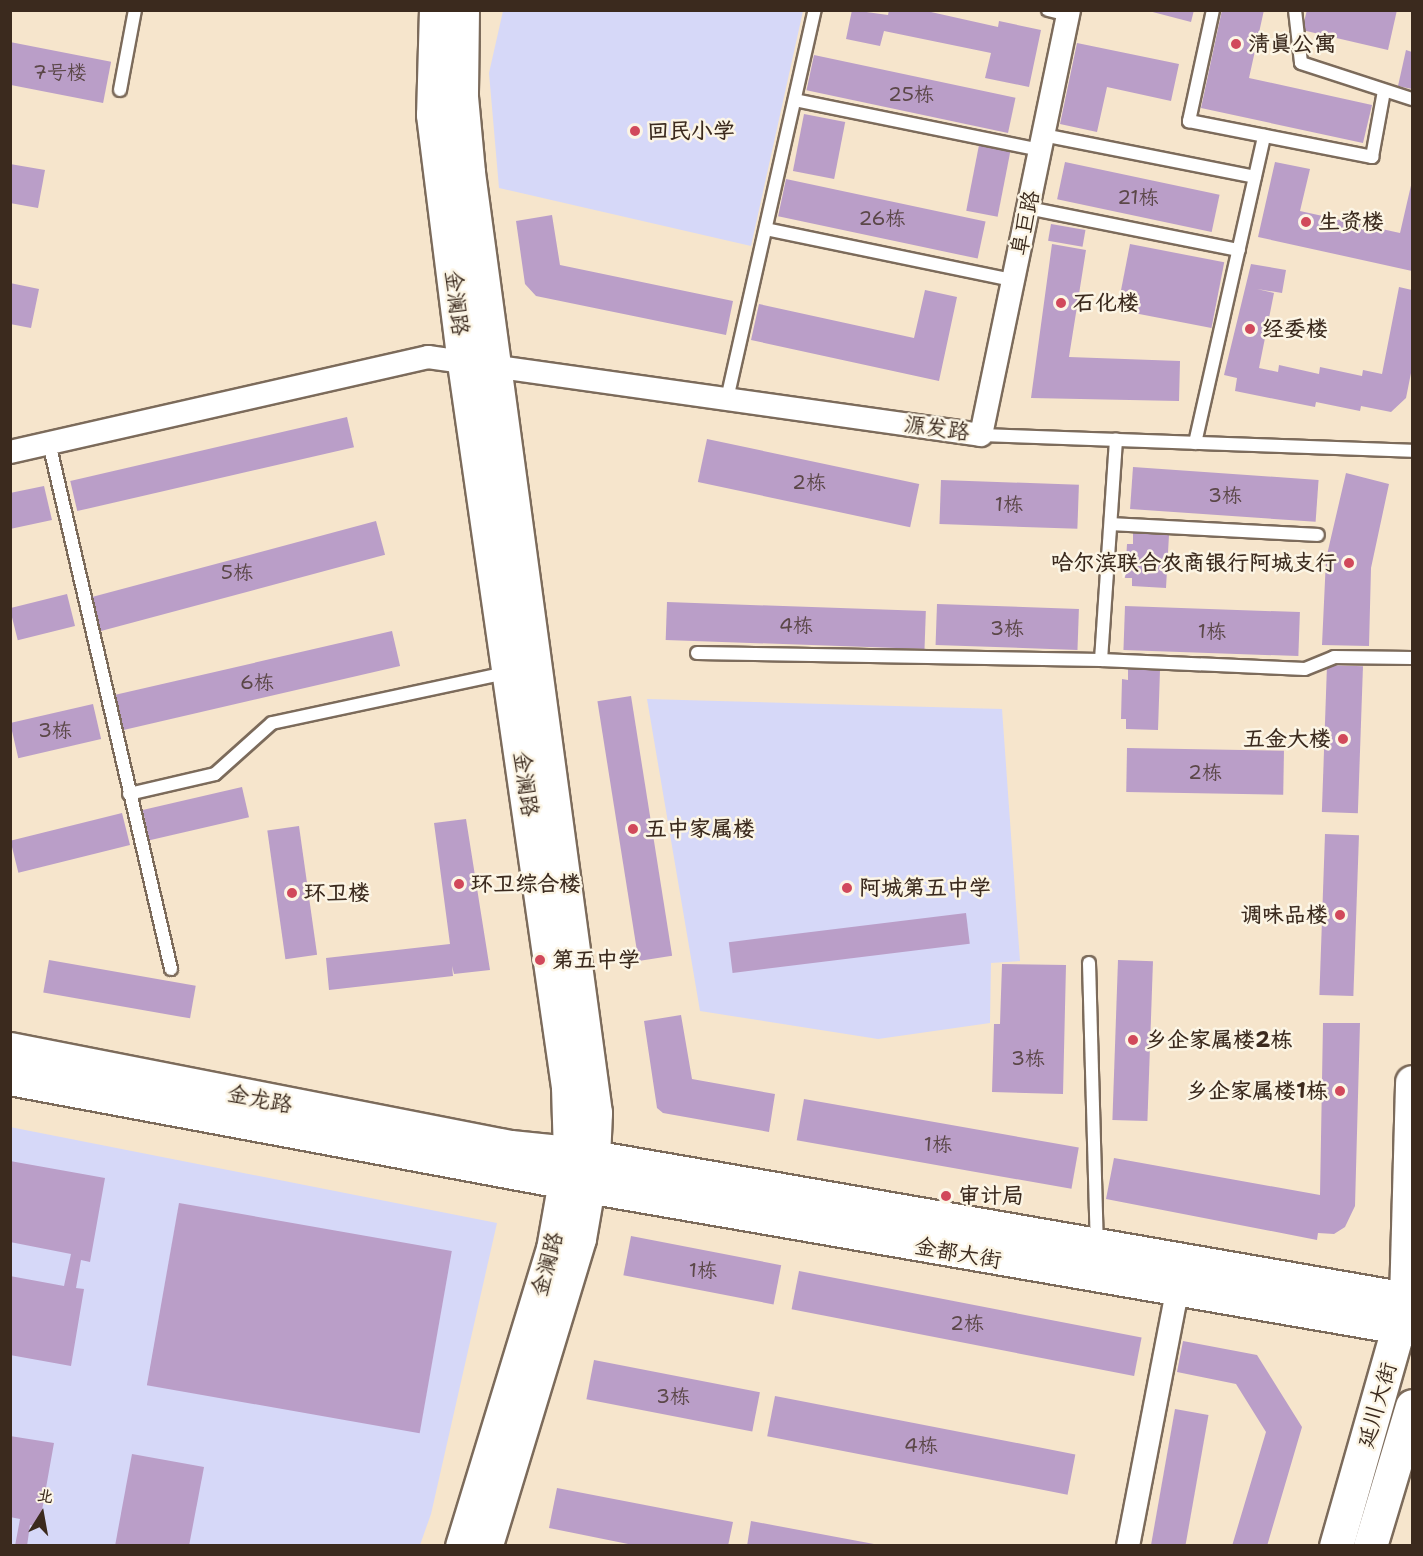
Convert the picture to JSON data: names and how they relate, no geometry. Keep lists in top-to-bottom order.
{
  "streets": {
    "main road": ["延川大街"],
    "street": [
      "阜巨路",
      "金澜路",
      "源发路",
      "金龙路",
      "金都大街"
    ]
  },
  "crossings": [
    ["阜巨路", "源发路"],
    ["金澜路", "源发路"],
    ["金澜路", "金都大街"],
    ["金龙路", "金都大街"],
    ["金都大街", "延川大街"]
  ],
  "places": [
    "清真公寓",
    "回民小学",
    "生资楼",
    "石化楼",
    "经委楼",
    "哈尔滨联合农商银行阿城支行",
    "五金大楼",
    "五中家属楼",
    "环卫综合楼",
    "阿城第五中学",
    "环卫楼",
    "调味品楼",
    "第五中学",
    "乡企家属楼2栋",
    "乡企家属楼1栋",
    "审计局"
  ],
  "house_numbers": [
    "7号楼",
    "25栋",
    "21栋",
    "26栋",
    "2栋",
    "3栋",
    "1栋",
    "5栋",
    "4栋",
    "3栋",
    "1栋",
    "6栋",
    "3栋",
    "2栋",
    "3栋",
    "1栋",
    "1栋",
    "2栋",
    "3栋",
    "4栋"
  ],
  "north": "top"
}
